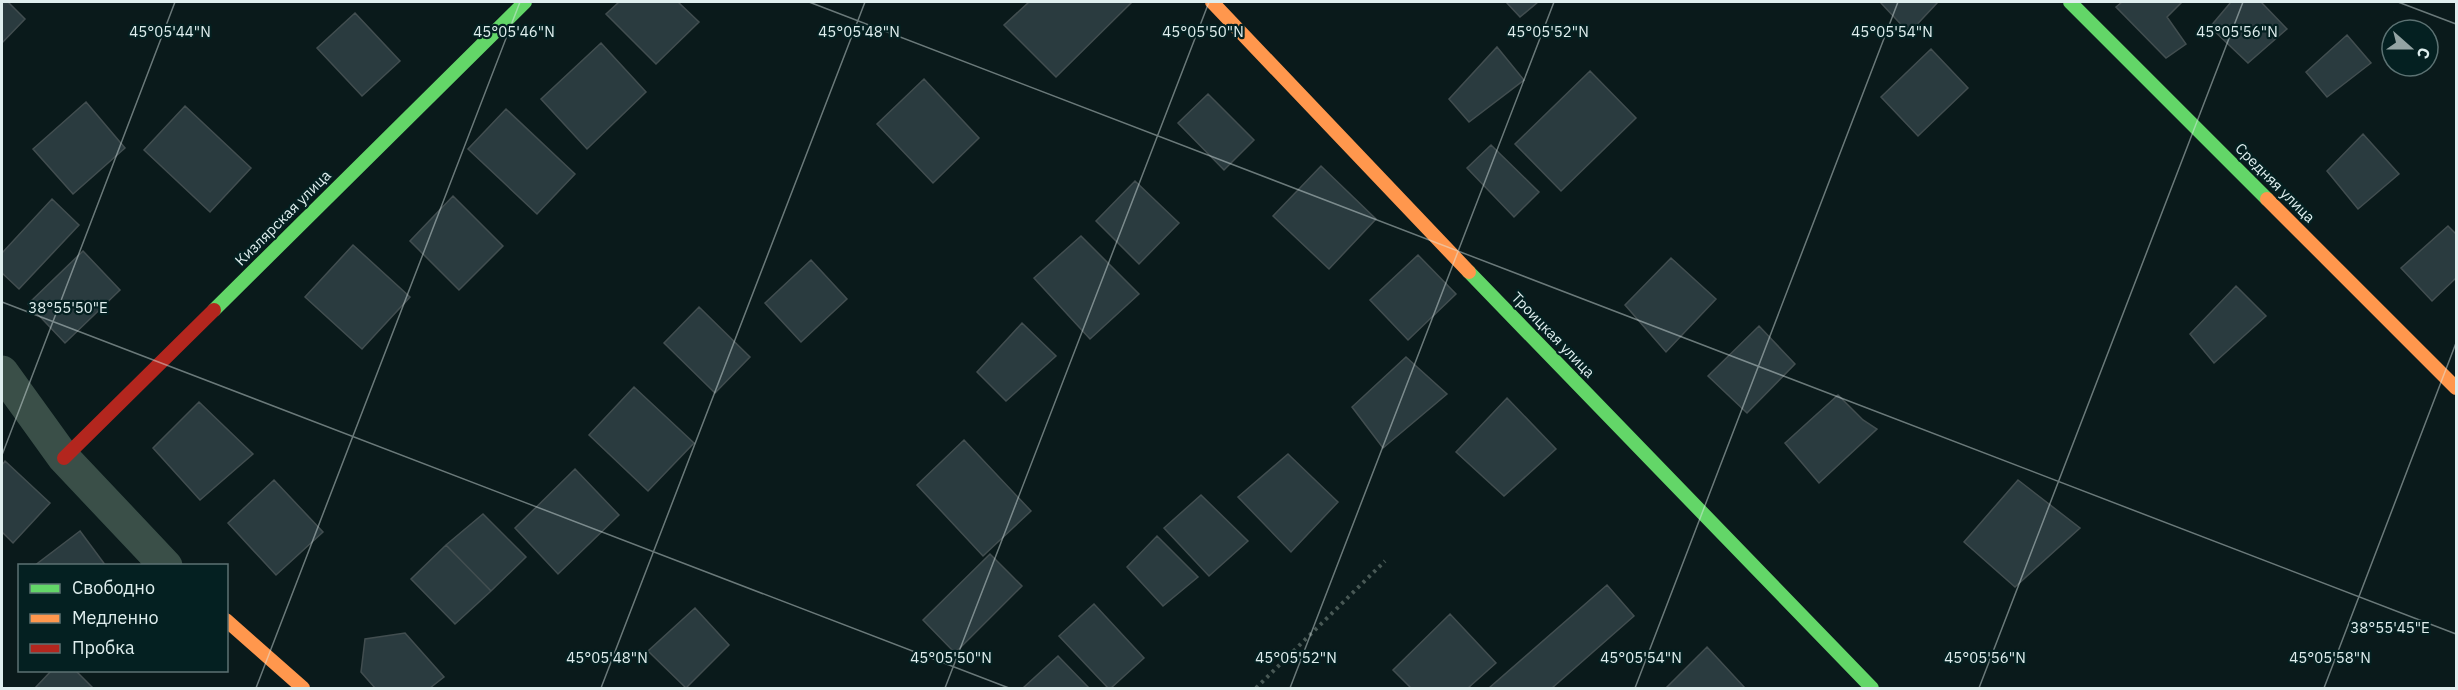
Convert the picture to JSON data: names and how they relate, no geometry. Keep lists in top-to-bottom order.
{
  "streets": {
    "street": ["Средняя улица", "Кизлярская улица", "Троицкая улица"]
  },
  "legend": ["Свободно", "Медленно", "Пробка"],
  "north": "right",
  "coordinates": [
    "45°05'44\"N",
    "45°05'46\"N",
    "45°05'48\"N",
    "45°05'50\"N",
    "45°05'52\"N",
    "45°05'54\"N",
    "45°05'56\"N",
    "38°55'50\"E",
    "38°55'45\"E",
    "45°05'58\"N"
  ]
}
